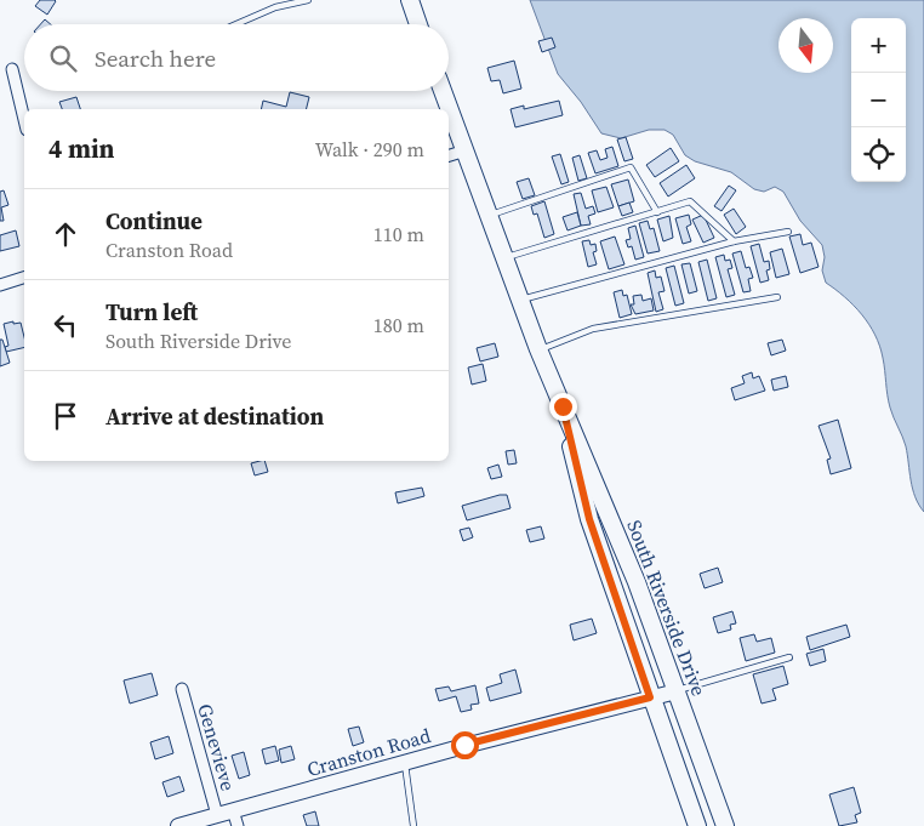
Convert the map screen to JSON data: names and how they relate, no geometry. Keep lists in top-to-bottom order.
{
  "streets": {
    "main road": ["South Riverside Drive"],
    "street": ["Genevieve", "Cranston Road"]
  },
  "crossings": [
    ["South Riverside Drive", "Cranston Road"],
    ["Genevieve", "Cranston Road"]
  ],
  "north": "bottom",
  "page": {
    "map_buttons": ["+", "−"],
    "search": "Search here",
    "heading": ["4 min", "Walk · 290 m"],
    "list": [
      ["Continue", "Cranston Road", "110 m"],
      ["Turn left", "South Riverside Drive", "180 m"],
      "Arrive at destination"
    ]
  }
}
